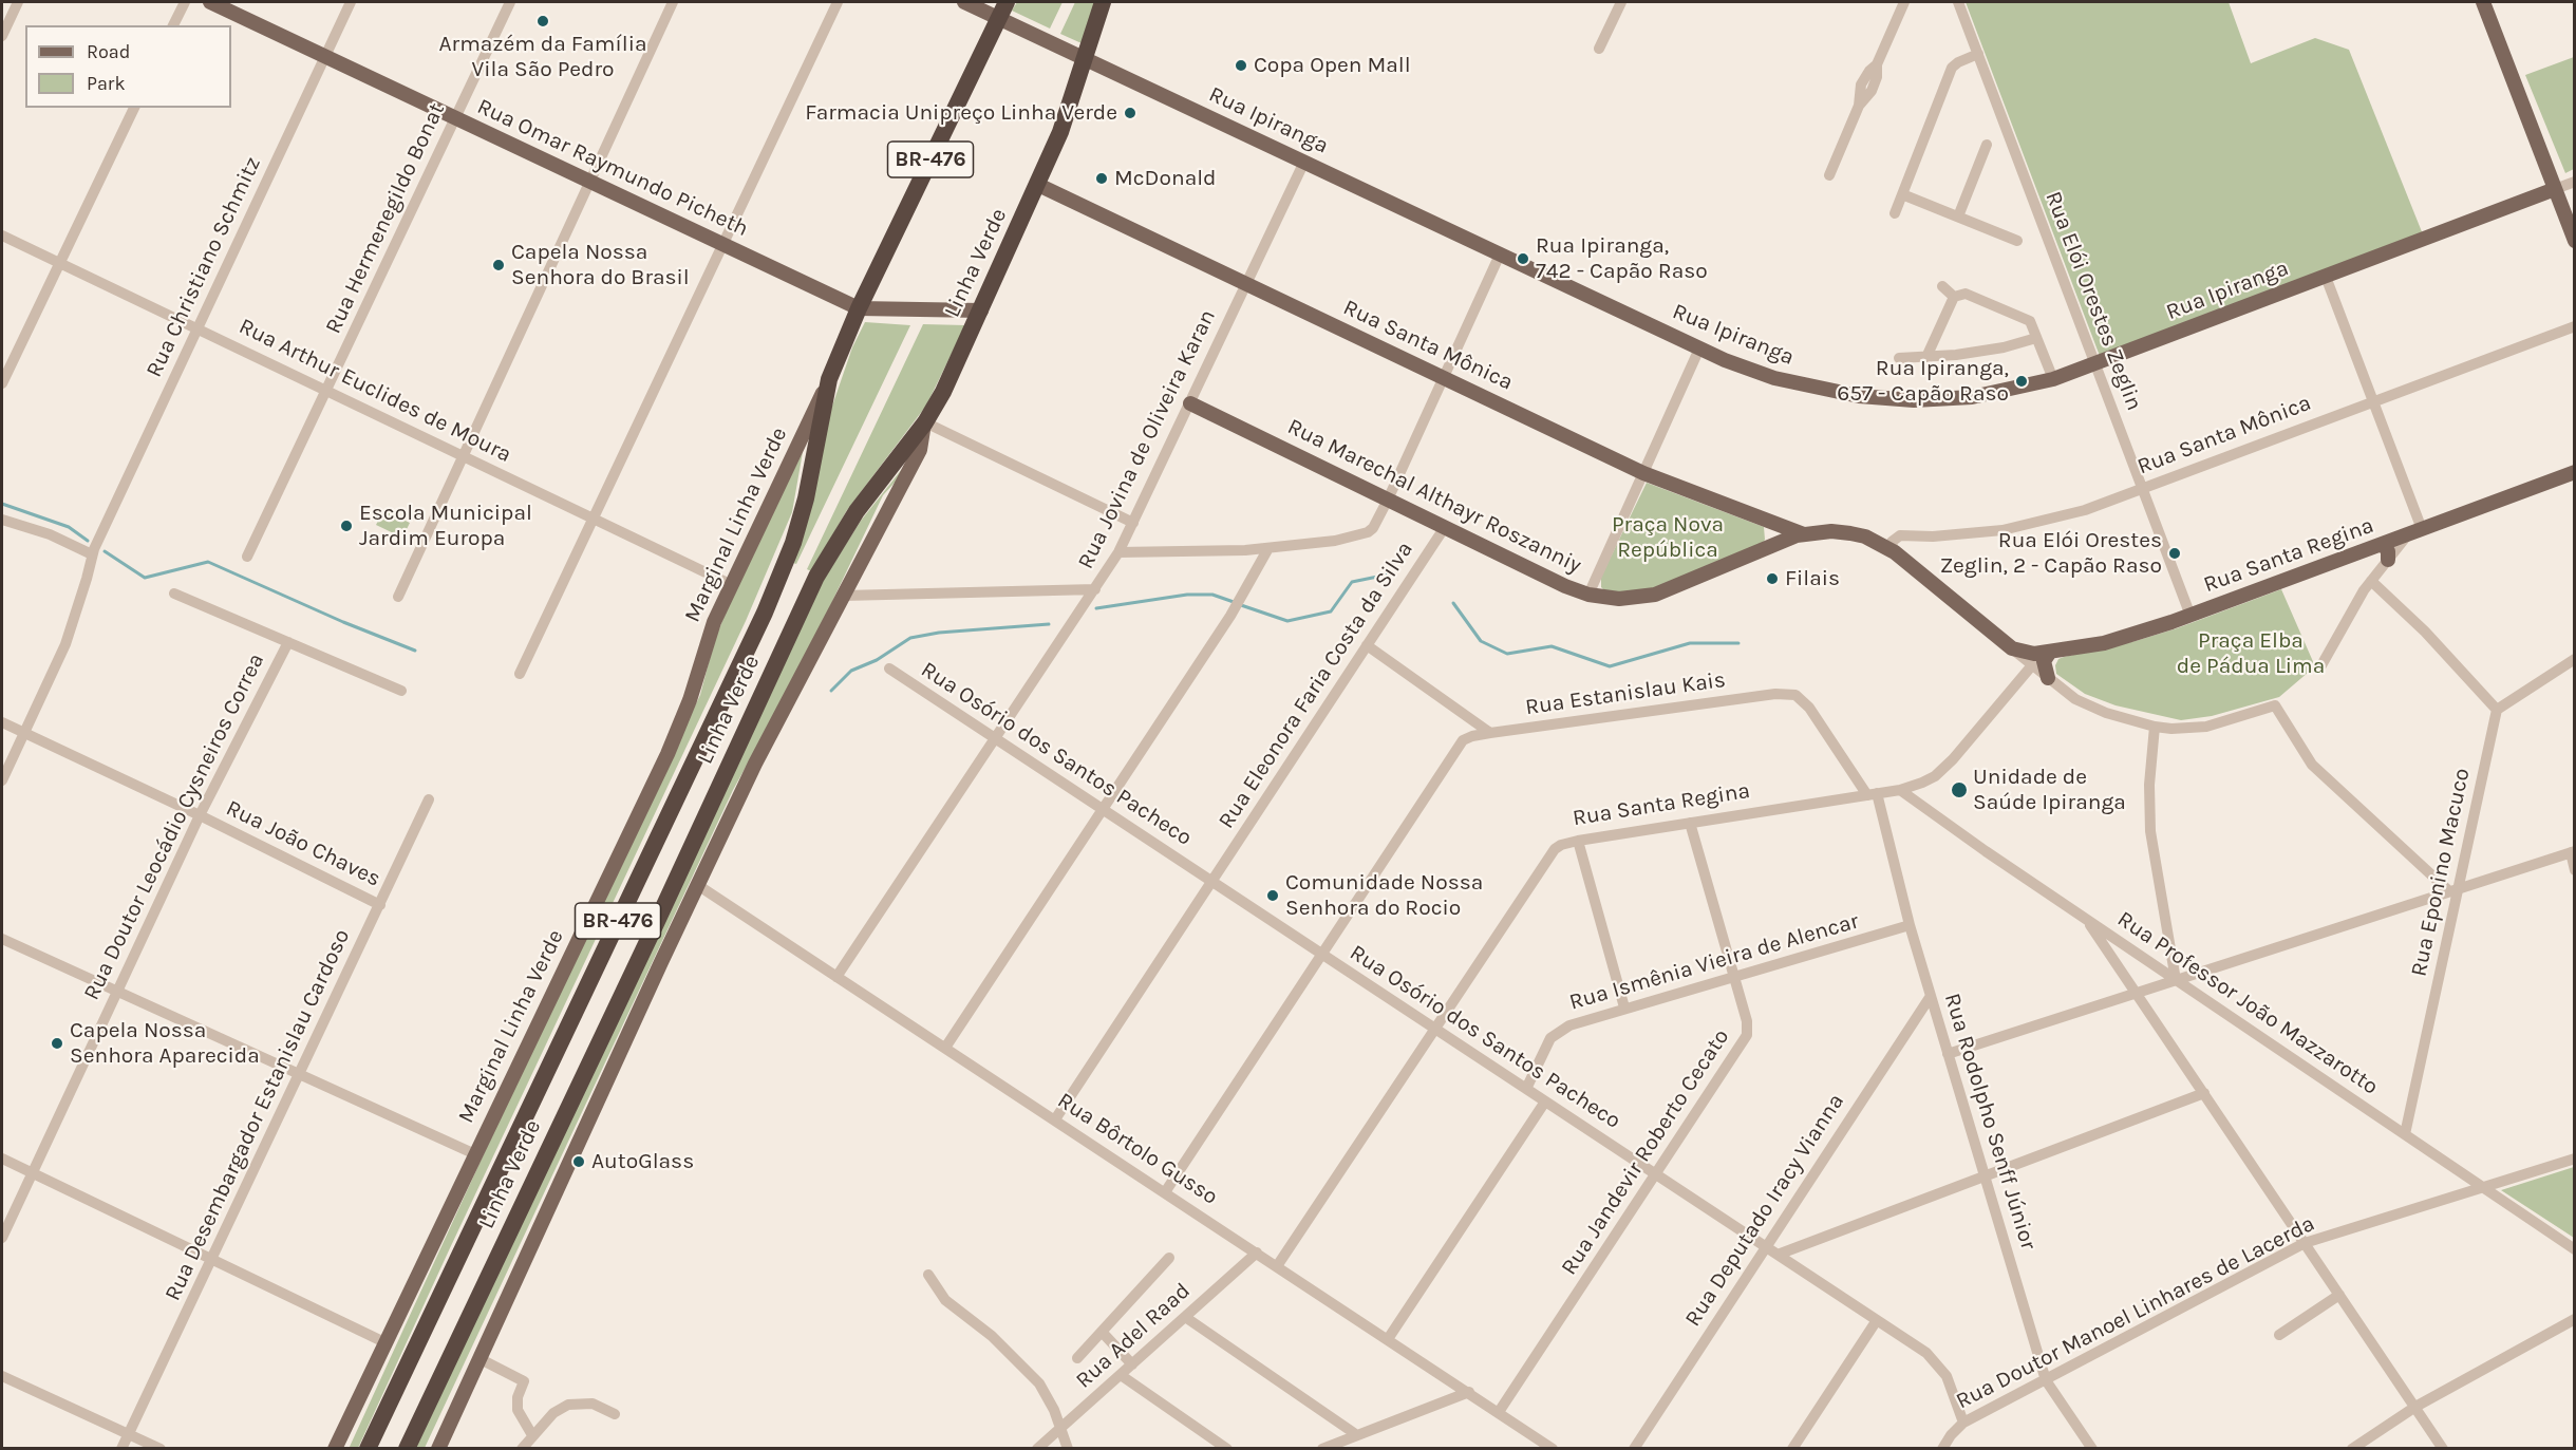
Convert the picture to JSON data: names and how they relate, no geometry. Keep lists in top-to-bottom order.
{
  "streets": {
    "highway": ["BR-476", "Linha Verde"],
    "main road": [
      "Rua Ipiranga",
      "Rua Omar Raymundo Picheth",
      "Rua Santa Mônica",
      "Rua Marechal Althayr Roszanniy",
      "Marginal Linha Verde",
      "Rua Santa Regina"
    ],
    "street": [
      "Rua Hermenegildo Bonat",
      "Rua Christiano Schmitz",
      "Rua Elói Orestes Zeglin",
      "Rua Arthur Euclides de Moura",
      "Rua Jovina de Oliveira Karan",
      "Rua Eleonora Faria Costa da Silva",
      "Rua Estanislau Kais",
      "Rua Osório dos Santos Pacheco",
      "Rua Doutor Leocádio Cysneiros Correa",
      "Rua João Chaves",
      "Rua Eponino Macuco",
      "Rua Ismênia Vieira de Alencar",
      "Rua Professor João Mazzarotto",
      "Rua Desembargador Estanislau Cardoso",
      "Rua Rodolpho Senff Júnior",
      "Rua Bôrtolo Gusso",
      "Rua Jandevir Roberto Cecato",
      "Rua Deputado Iracy Vianna",
      "Rua Doutor Manoel Linhares de Lacerda",
      "Rua Adel Raad"
    ]
  },
  "crossings": [
    ["Rua Ipiranga", "Linha Verde"],
    ["Rua Ipiranga", "Rua Elói Orestes Zeglin"],
    ["Rua Ipiranga", "Rua Jovina de Oliveira Karan"],
    ["Rua Omar Raymundo Picheth", "Rua Hermenegildo Bonat"],
    ["Rua Omar Raymundo Picheth", "Linha Verde"],
    ["Rua Omar Raymundo Picheth", "Rua Christiano Schmitz"],
    ["Rua Hermenegildo Bonat", "Rua Arthur Euclides de Moura"],
    ["Linha Verde", "Rua Santa Mônica"],
    ["Linha Verde", "Marginal Linha Verde"],
    ["Rua Christiano Schmitz", "Rua Arthur Euclides de Moura"],
    ["Rua Christiano Schmitz", "Rua João Chaves"],
    ["Rua Elói Orestes Zeglin", "Rua Santa Mônica"],
    ["Rua Elói Orestes Zeglin", "Rua Santa Regina"],
    ["Rua Santa Mônica", "Rua Jovina de Oliveira Karan"],
    ["Rua Santa Mônica", "Rua Marechal Althayr Roszanniy"],
    ["Rua Arthur Euclides de Moura", "Marginal Linha Verde"],
    ["Rua Jovina de Oliveira Karan", "Rua Marechal Althayr Roszanniy"],
    ["Rua Jovina de Oliveira Karan", "Rua Osório dos Santos Pacheco"],
    ["Rua Jovina de Oliveira Karan", "Rua Bôrtolo Gusso"],
    ["Rua Marechal Althayr Roszanniy", "Rua Santa Regina"],
    ["Rua Marechal Althayr Roszanniy", "Rua Eleonora Faria Costa da Silva"],
    ["Rua Marechal Althayr Roszanniy", "Rua Eponino Macuco"],
    ["Rua Santa Regina", "Rua Estanislau Kais"],
    ["Rua Santa Regina", "Rua Osório dos Santos Pacheco"],
    ["Rua Santa Regina", "Rua Professor João Mazzarotto"],
    ["Rua Santa Regina", "Rua Rodolpho Senff Júnior"],
    ["Rua Santa Regina", "Rua Bôrtolo Gusso"],
    ["Rua Santa Regina", "Rua Jandevir Roberto Cecato"],
    ["Rua Eleonora Faria Costa da Silva", "Rua Osório dos Santos Pacheco"],
    ["Rua Eleonora Faria Costa da Silva", "Rua Bôrtolo Gusso"],
    ["Rua Estanislau Kais", "Rua Rodolpho Senff Júnior"],
    ["Rua Osório dos Santos Pacheco", "Rua Ismênia Vieira de Alencar"],
    ["Rua Osório dos Santos Pacheco", "Rua Jandevir Roberto Cecato"],
    ["Rua Osório dos Santos Pacheco", "Rua Deputado Iracy Vianna"],
    ["Rua Osório dos Santos Pacheco", "Rua Doutor Manoel Linhares de Lacerda"],
    ["Rua Doutor Leocádio Cysneiros Correa", "Rua João Chaves"],
    ["Rua João Chaves", "Rua Desembargador Estanislau Cardoso"],
    ["Rua Eponino Macuco", "Rua Professor João Mazzarotto"],
    ["Rua Ismênia Vieira de Alencar", "Rua Rodolpho Senff Júnior"],
    ["Rua Ismênia Vieira de Alencar", "Rua Jandevir Roberto Cecato"],
    ["Rua Professor João Mazzarotto", "Rua Doutor Manoel Linhares de Lacerda"],
    ["Rua Rodolpho Senff Júnior", "Rua Deputado Iracy Vianna"],
    ["Rua Rodolpho Senff Júnior", "Rua Doutor Manoel Linhares de Lacerda"],
    ["Rua Bôrtolo Gusso", "Rua Jandevir Roberto Cecato"],
    ["Rua Bôrtolo Gusso", "Rua Adel Raad"]
  ],
  "parks": ["Praça Nova República", "Praça Elba de Pádua Lima"],
  "places": [
    "Armazém da Família Vila São Pedro",
    "Copa Open Mall",
    "Farmacia Unipreço Linha Verde",
    "McDonald",
    "Rua Ipiranga, 742 - Capão Raso",
    "Capela Nossa Senhora do Brasil",
    "Rua Ipiranga, 657 - Capão Raso",
    "Escola Municipal Jardim Europa",
    "Rua Elói Orestes Zeglin, 2 - Capão Raso",
    "Filais",
    "Unidade de Saúde Ipiranga",
    "Comunidade Nossa Senhora do Rocio",
    "Capela Nossa Senhora Aparecida",
    "AutoGlass"
  ],
  "legend": ["Road", "Park"]
}
